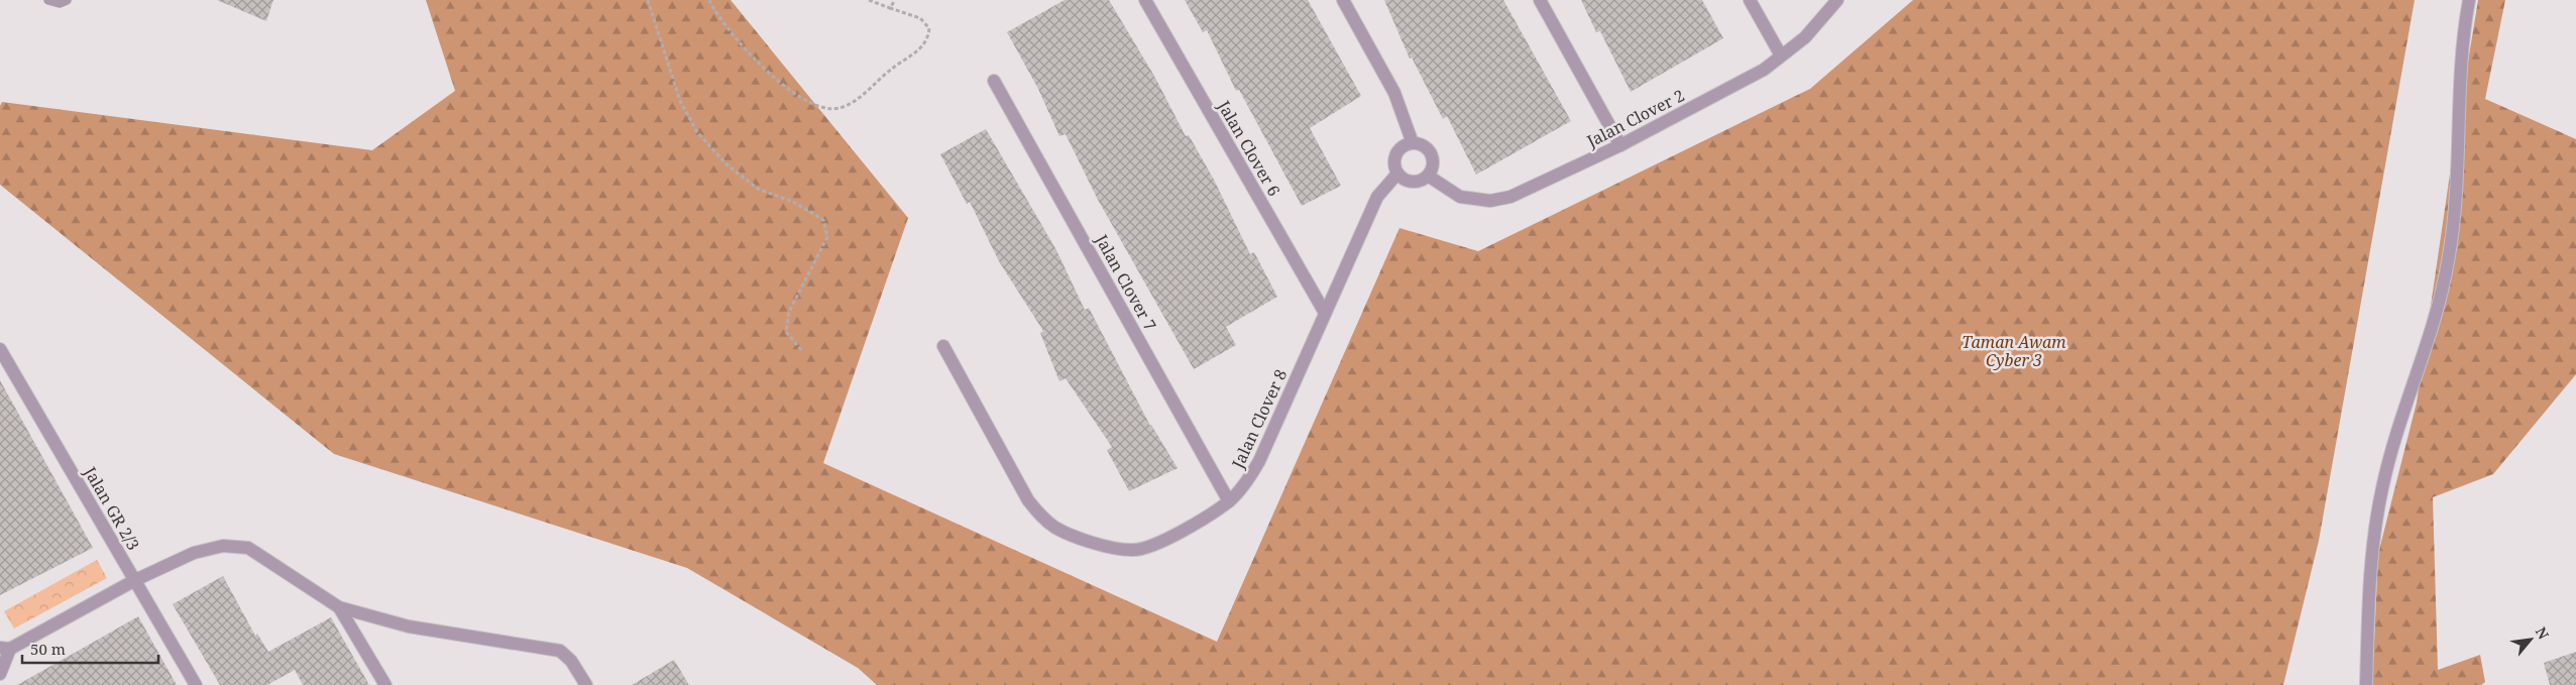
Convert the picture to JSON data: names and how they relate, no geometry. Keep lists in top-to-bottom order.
{
  "streets": {
    "street": [
      "Jalan Clover 2",
      "Jalan Clover 6",
      "Jalan Clover 7",
      "Jalan Clover 8",
      "Jalan GR 2/3"
    ]
  },
  "crossings": [
    ["Jalan Clover 2", "Jalan Clover 8"],
    ["Jalan Clover 6", "Jalan Clover 8"],
    ["Jalan Clover 7", "Jalan Clover 8"]
  ],
  "parks": ["Taman Awam Cyber 3"],
  "scale_bar": "50 m",
  "north": "top right"
}
